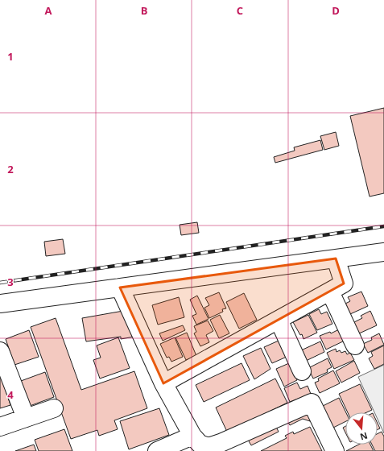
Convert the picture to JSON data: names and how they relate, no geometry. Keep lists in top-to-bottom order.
{
  "north": "bottom",
  "grid": {
    "columns": [
      "A",
      "B",
      "C",
      "D"
    ],
    "rows": [
      "1",
      "2",
      "3",
      "4"
    ]
  }
}
